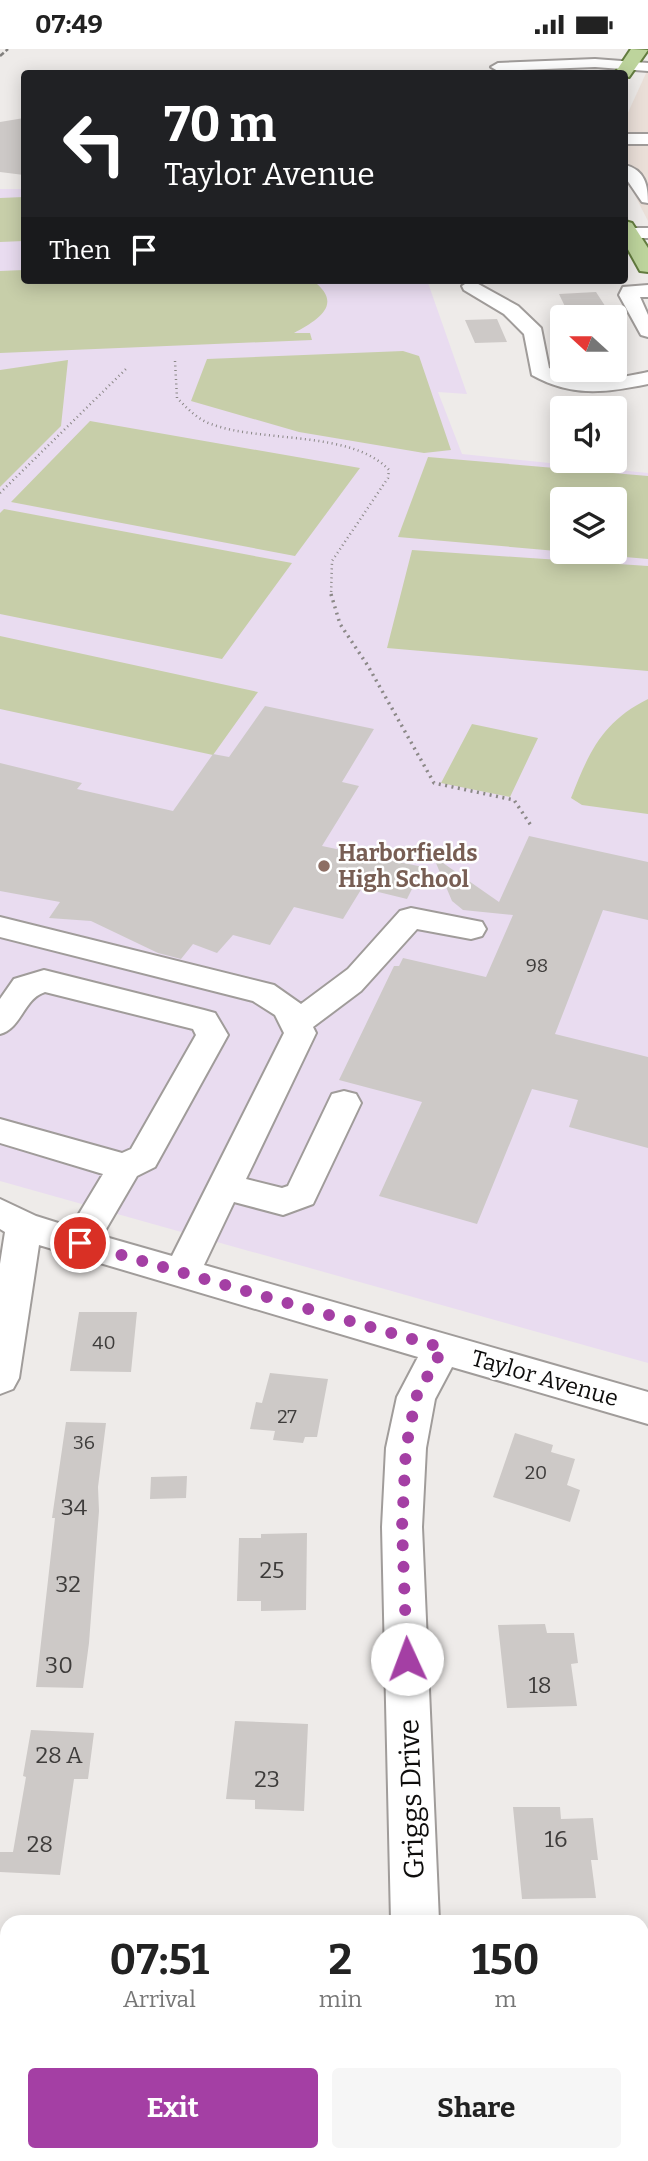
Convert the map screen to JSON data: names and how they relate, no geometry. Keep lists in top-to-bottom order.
{
  "streets": {
    "street": ["Taylor Avenue", "Griggs Drive"]
  },
  "crossings": [
    ["Taylor Avenue", "Griggs Drive"]
  ],
  "places": ["Harborfields High School"],
  "house_numbers": [
    "98",
    "40",
    "27",
    "36",
    "20",
    "34",
    "25",
    "32",
    "30",
    "18",
    "28 A",
    "23",
    "16",
    "28"
  ],
  "north": "left",
  "page": {
    "status": "07:49",
    "turn": ["70 m", "Taylor Avenue"],
    "then": "Then",
    "eta": [
      "07:51",
      "Arrival",
      "2",
      "min",
      "150",
      "m"
    ],
    "buttons": ["Exit", "Share"]
  }
}
